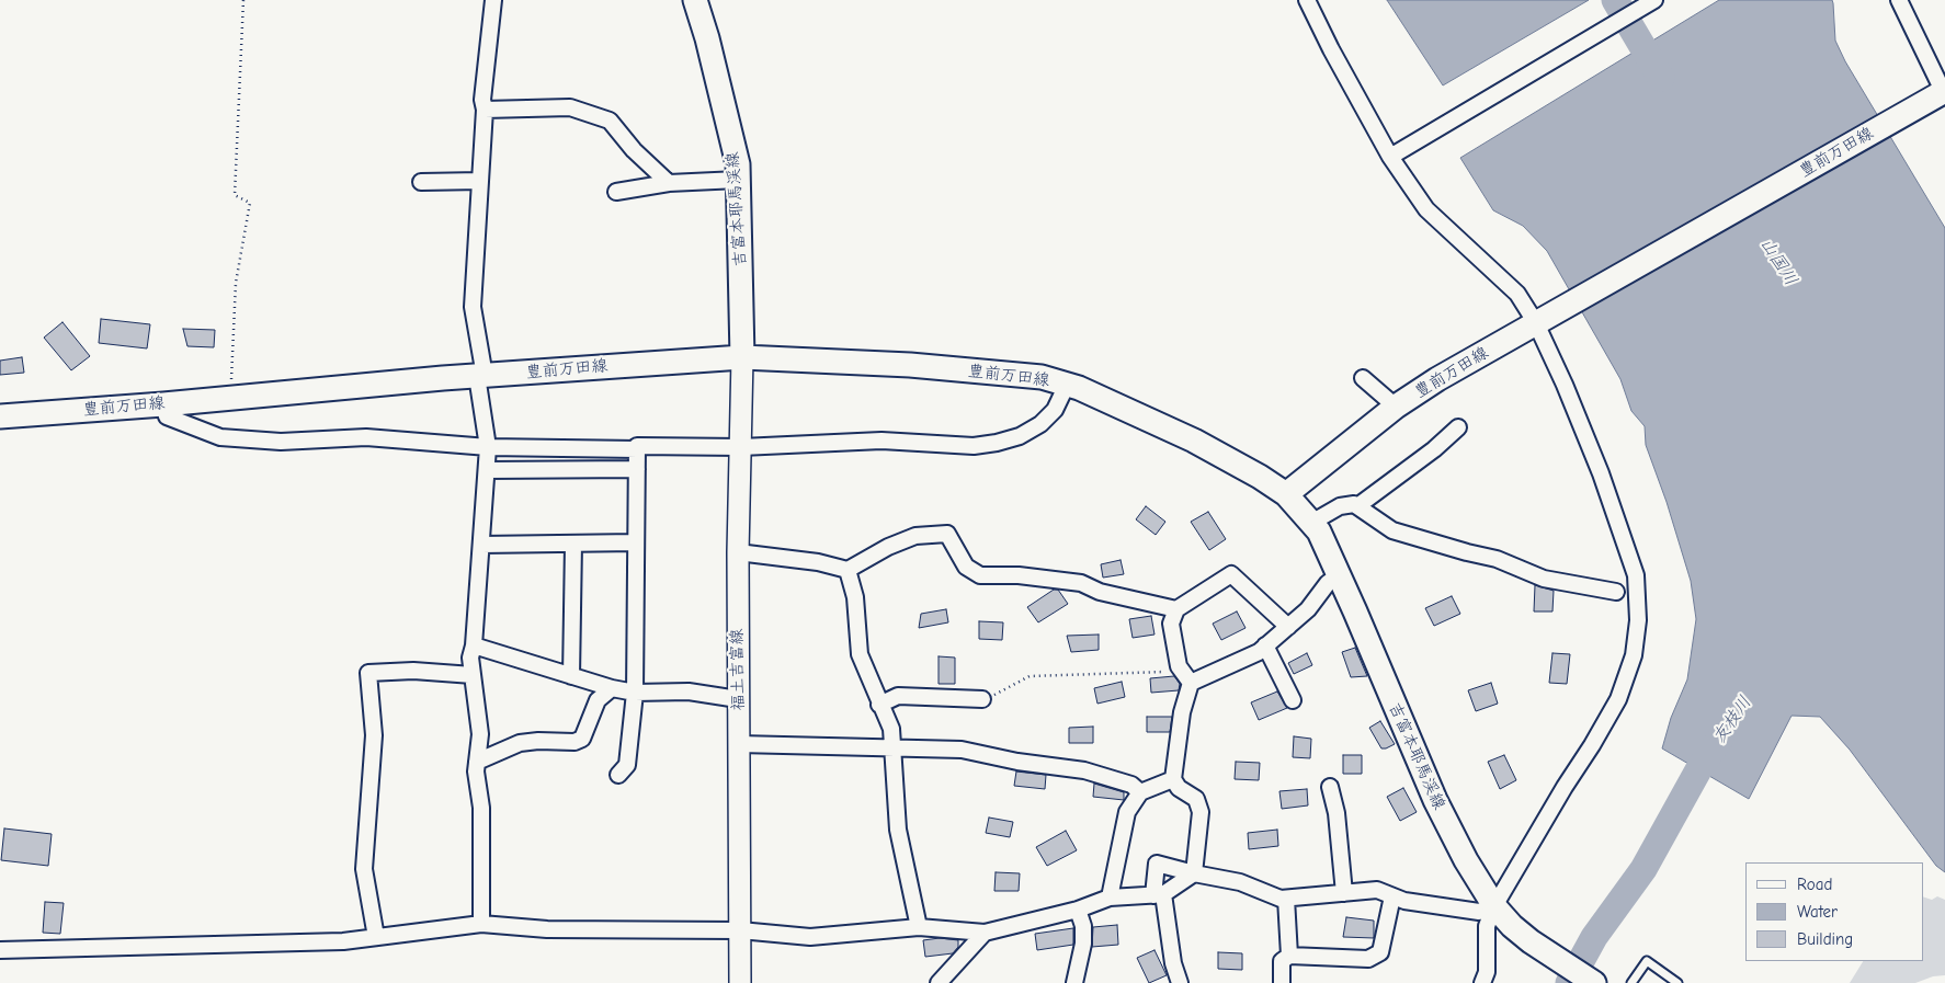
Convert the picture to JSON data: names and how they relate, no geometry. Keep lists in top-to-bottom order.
{
  "streets": {
    "main road": ["豊前万田線", "吉富本耶馬渓線", "福土吉富線"]
  },
  "crossings": [
    ["豊前万田線", "吉富本耶馬渓線"],
    ["豊前万田線", "福土吉富線"],
    ["吉富本耶馬渓線", "福土吉富線"]
  ],
  "water": ["山国川", "友枝川"],
  "legend": ["Road", "Water", "Building"]
}
